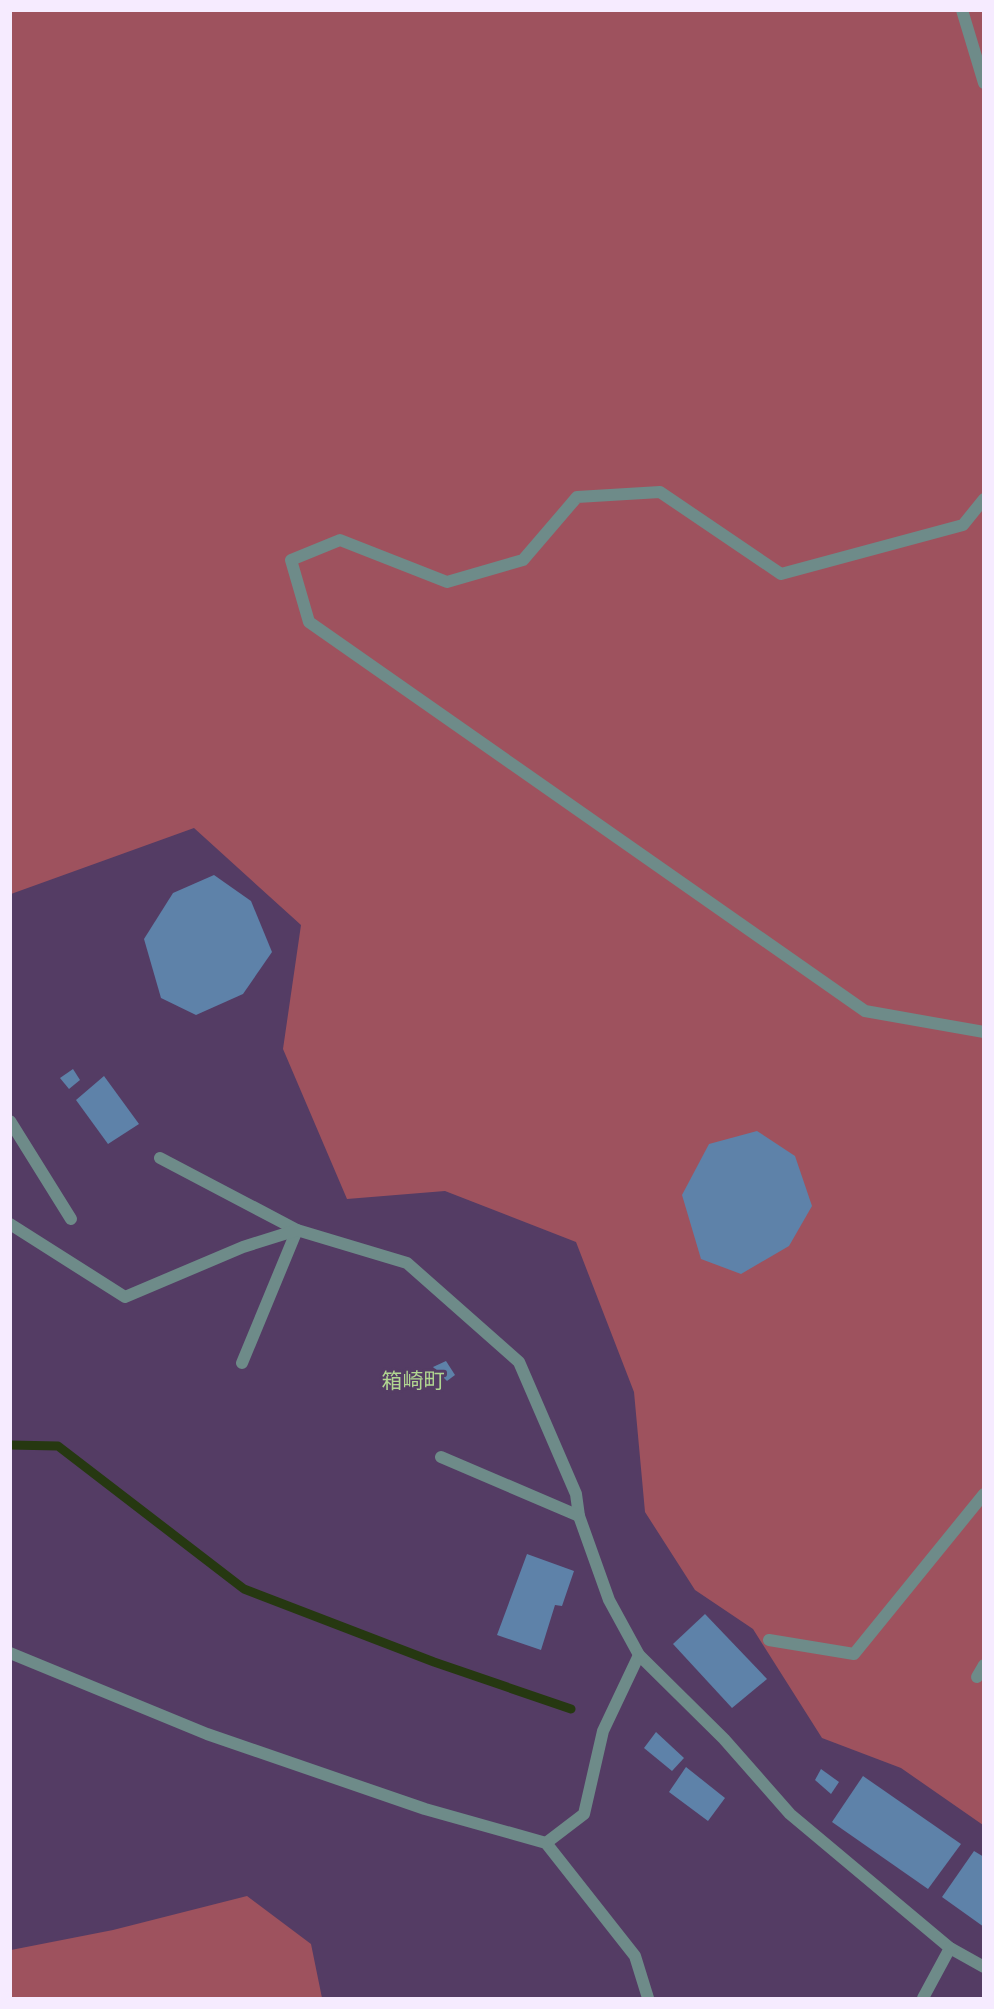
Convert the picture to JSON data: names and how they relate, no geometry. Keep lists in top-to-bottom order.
{
  "districts": ["箱崎町"]
}
